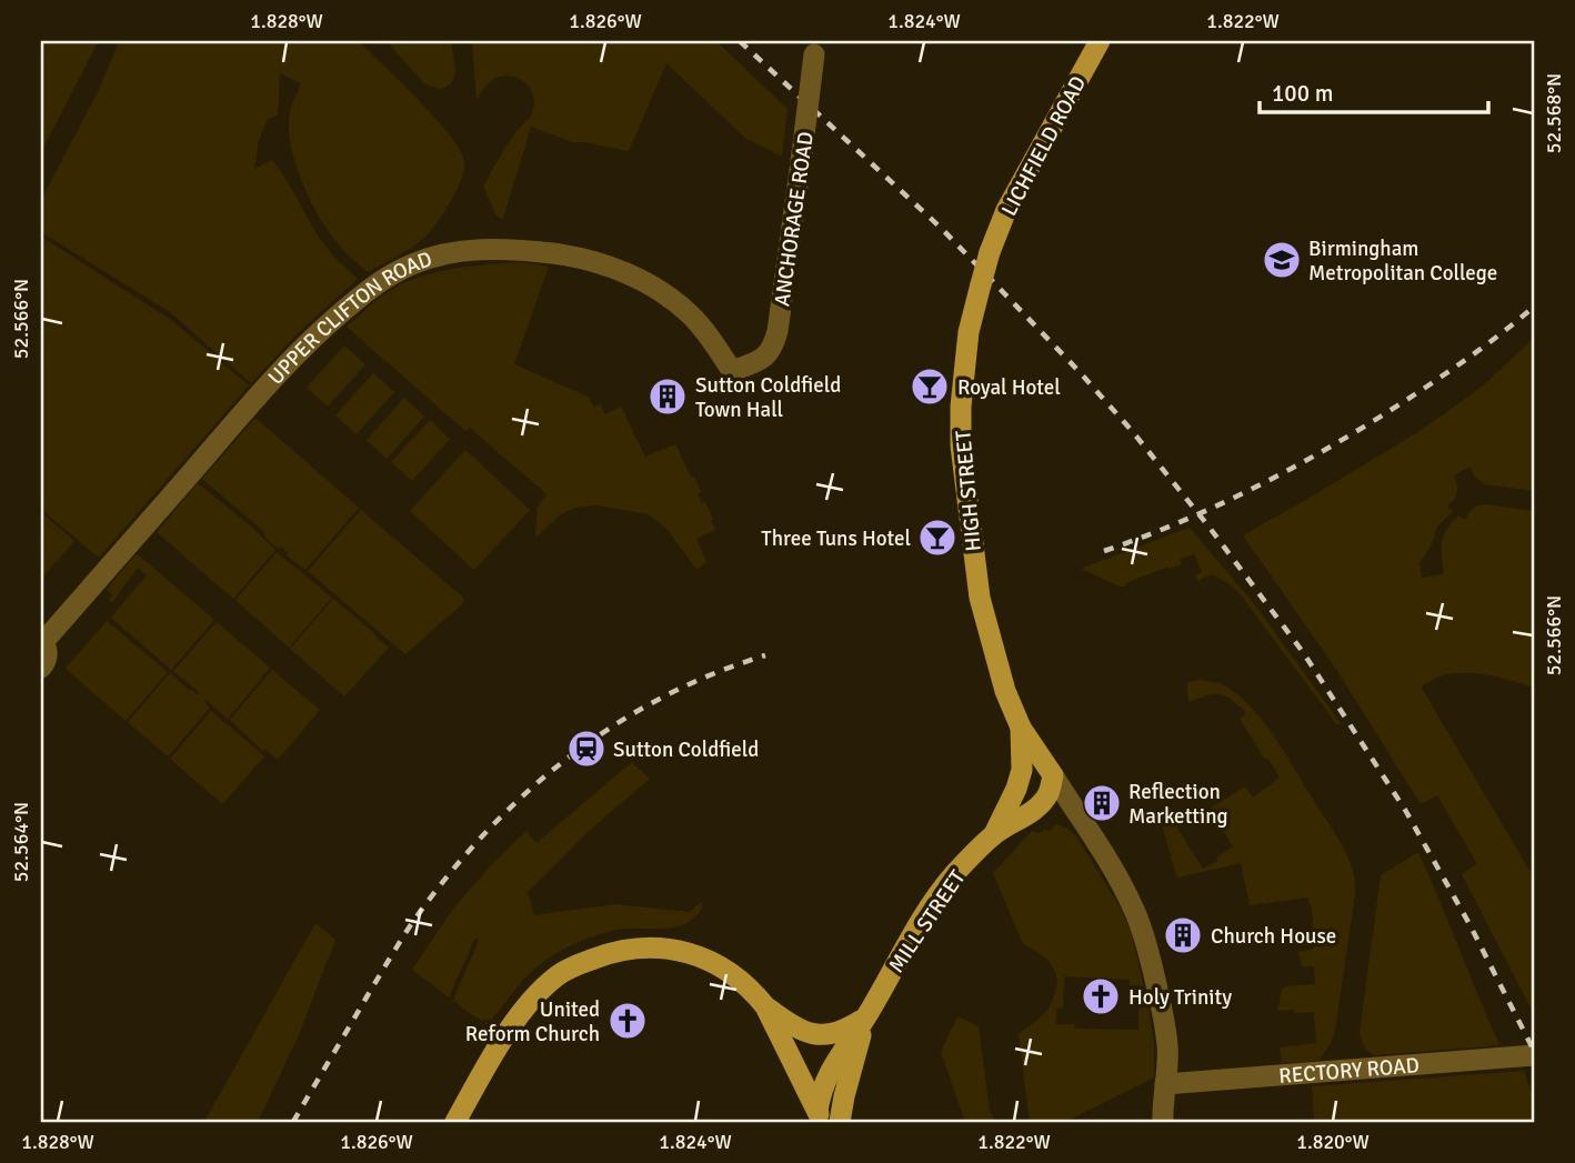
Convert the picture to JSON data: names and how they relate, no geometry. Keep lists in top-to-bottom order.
{
  "streets": {
    "main road": ["LICHFIELD ROAD", "HIGH STREET", "MILL STREET"],
    "street": ["ANCHORAGE ROAD", "UPPER CLIFTON ROAD", "RECTORY ROAD"]
  },
  "crossings": [
    ["LICHFIELD ROAD", "HIGH STREET"],
    ["ANCHORAGE ROAD", "UPPER CLIFTON ROAD"],
    ["HIGH STREET", "MILL STREET"],
    ["HIGH STREET", "RECTORY ROAD"]
  ],
  "places": {
    "school or university": ["Birmingham Metropolitan College"],
    "bar": ["Royal Hotel", "Three Tuns Hotel"],
    "building": ["Sutton Coldfield Town Hall", "Reflection Marketting", "Church House"],
    "station": ["Sutton Coldfield"],
    "church": ["Holy Trinity", "United Reform Church"]
  },
  "scale_bar": "100 m",
  "coordinates": [
    "1.828°W",
    "1.826°W",
    "1.824°W",
    "1.822°W",
    "52.568°N",
    "52.566°N",
    "52.564°N",
    "1.820°W"
  ]
}
